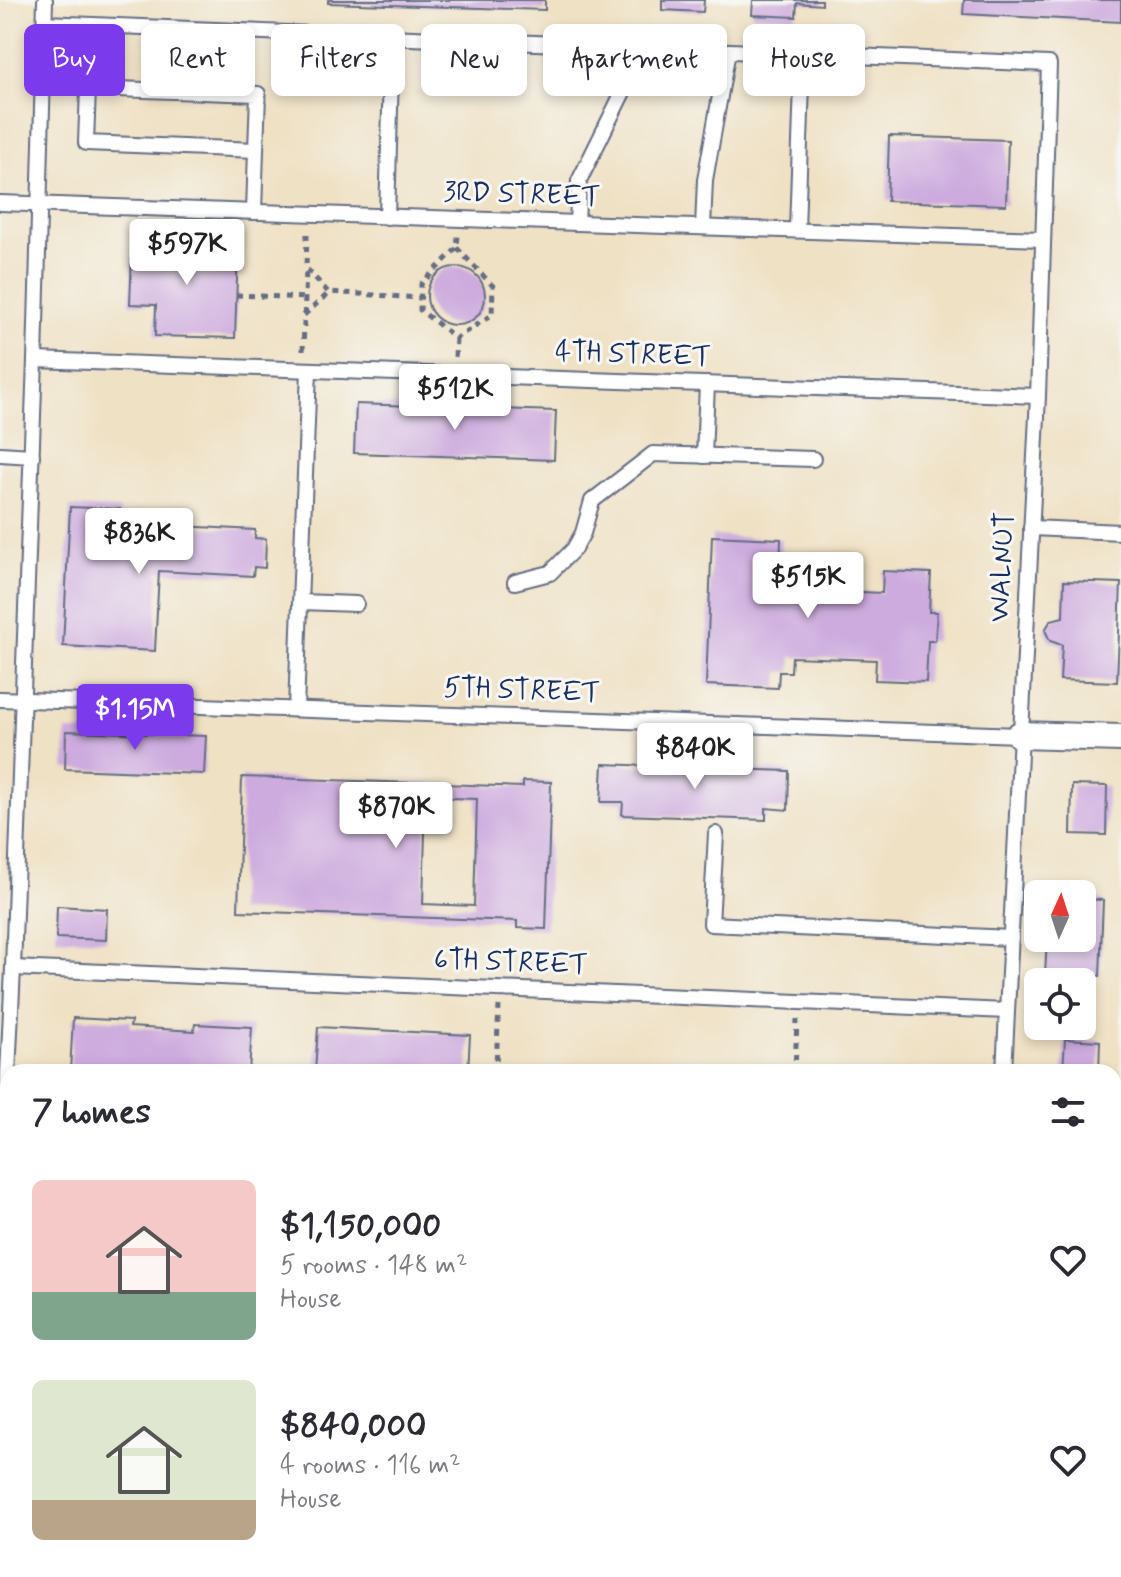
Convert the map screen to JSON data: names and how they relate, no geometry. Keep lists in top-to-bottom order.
{
  "streets": {
    "lane": [
      "3RD STREET",
      "4TH STREET",
      "WALNUT",
      "5TH STREET",
      "6TH STREET"
    ]
  },
  "crossings": [
    ["3RD STREET", "WALNUT"],
    ["4TH STREET", "WALNUT"],
    ["WALNUT", "5TH STREET"],
    ["WALNUT", "6TH STREET"]
  ],
  "north": "top",
  "page": {
    "chip": [
      "Buy",
      "Rent",
      "Filters",
      "New",
      "Apartment",
      "House"
    ],
    "price": [
      "$597K",
      "$512K",
      "$836K",
      "$515K",
      "$1.15M",
      "$840K",
      "$870K"
    ],
    "heading": "7 homes",
    "list": [
      {
        "name": "$1,150,000",
        "note": "5 rooms · 148 m² · House"
      },
      {
        "name": "$840,000",
        "note": "4 rooms · 116 m² · House"
      }
    ]
  }
}
